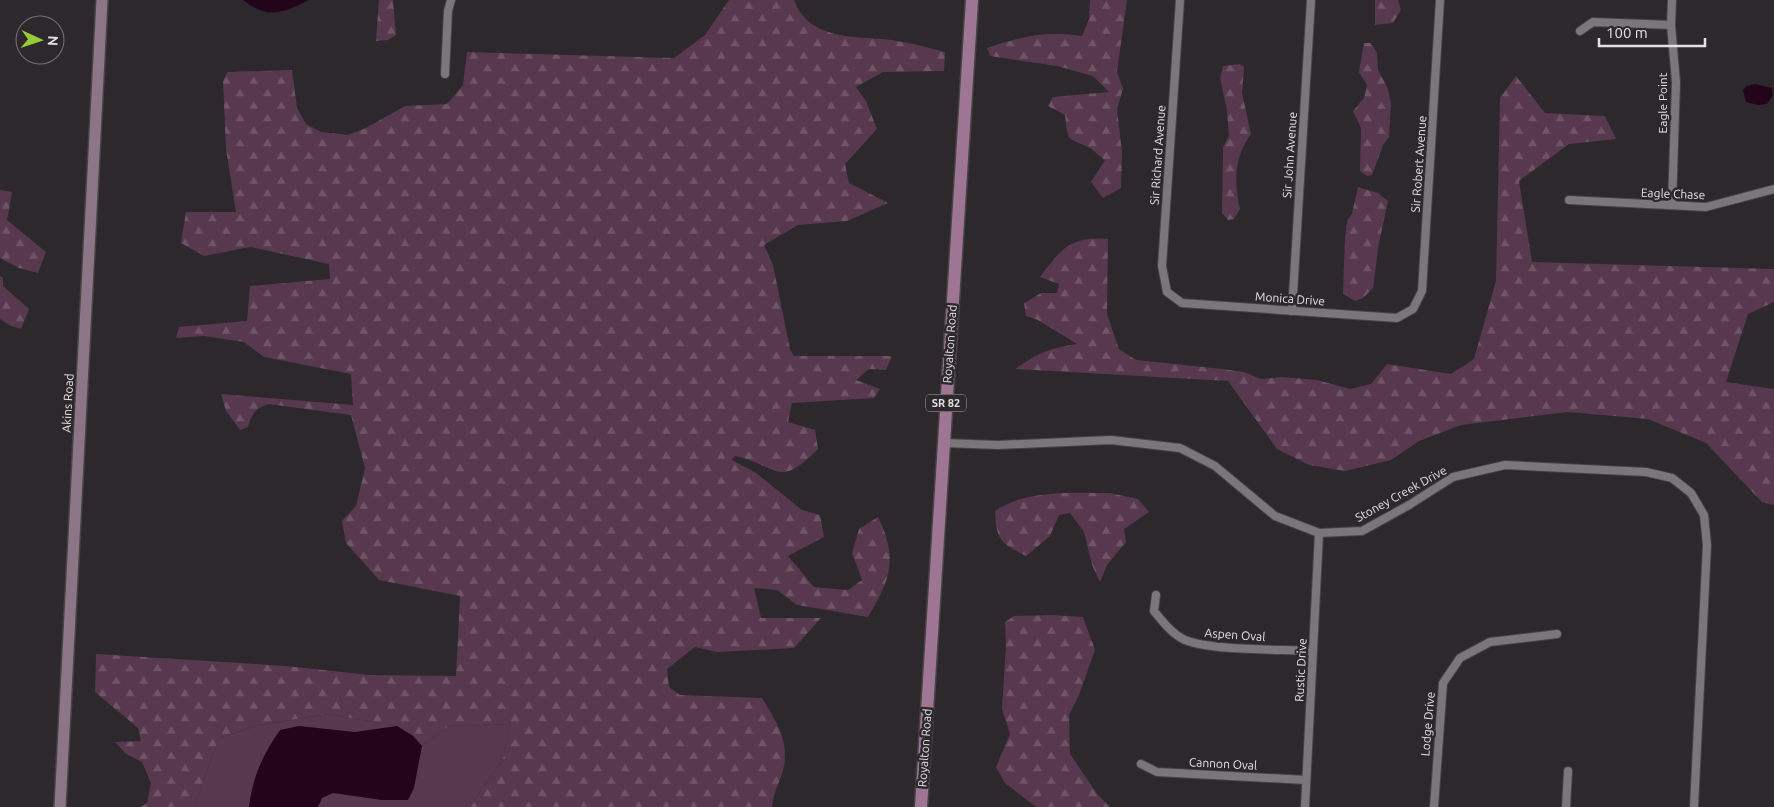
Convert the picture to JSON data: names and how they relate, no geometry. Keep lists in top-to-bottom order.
{
  "streets": {
    "main road": ["Royalton Road", "SR 82"],
    "street": [
      "Eagle Point",
      "Sir Richard Avenue",
      "Sir John Avenue",
      "Sir Robert Avenue",
      "Eagle Chase",
      "Monica Drive",
      "Akins Road",
      "Stoney Creek Drive",
      "Aspen Oval",
      "Rustic Drive",
      "Lodge Drive",
      "Cannon Oval"
    ]
  },
  "crossings": [
    ["Eagle Point", "Eagle Chase"],
    ["Sir Richard Avenue", "Monica Drive"],
    ["Sir John Avenue", "Monica Drive"],
    ["Sir Robert Avenue", "Monica Drive"],
    ["Royalton Road", "Stoney Creek Drive"],
    ["Stoney Creek Drive", "Rustic Drive"],
    ["Aspen Oval", "Rustic Drive"],
    ["Rustic Drive", "Cannon Oval"]
  ],
  "scale_bar": "100 m",
  "north": "right"
}
